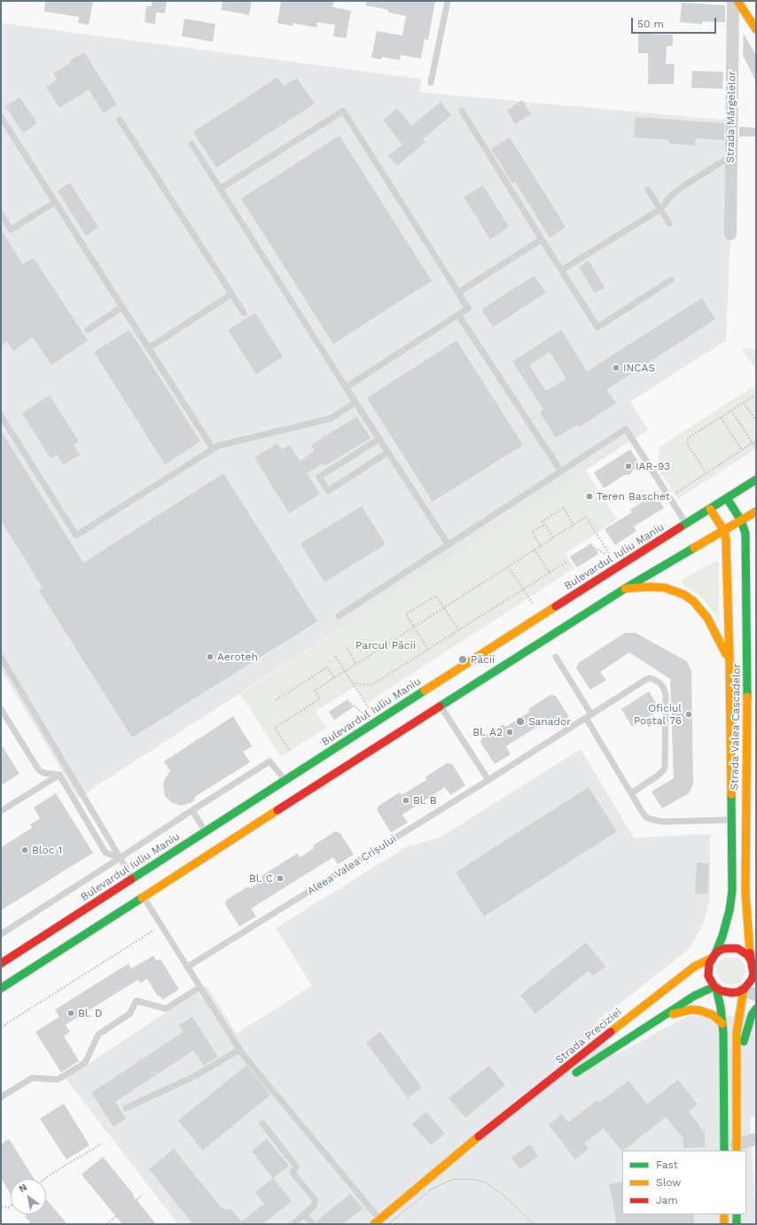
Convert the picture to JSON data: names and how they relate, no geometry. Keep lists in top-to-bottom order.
{
  "streets": {
    "main road": ["Bulevardul Iuliu Maniu", "Strada Valea Cascadelor", "Strada Preciziei"],
    "street": ["Strada Mărgelelor"],
    "lane": ["Aleea Valea Crișului"]
  },
  "crossings": [
    ["Bulevardul Iuliu Maniu", "Strada Valea Cascadelor"],
    ["Strada Valea Cascadelor", "Strada Preciziei"]
  ],
  "parks": ["Parcul Păcii"],
  "places": [
    "INCAS",
    "IAR-93",
    "Teren Baschet",
    "Aeroteh",
    "Păcii",
    "Oficiul Poștal 76",
    "Sanador",
    "Bl. A2",
    "Bl. B",
    "Bloc 1",
    "Bl. C",
    "Bl. D"
  ],
  "legend": ["Fast", "Slow", "Jam"],
  "scale_bar": "50 m",
  "north": "top left"
}
